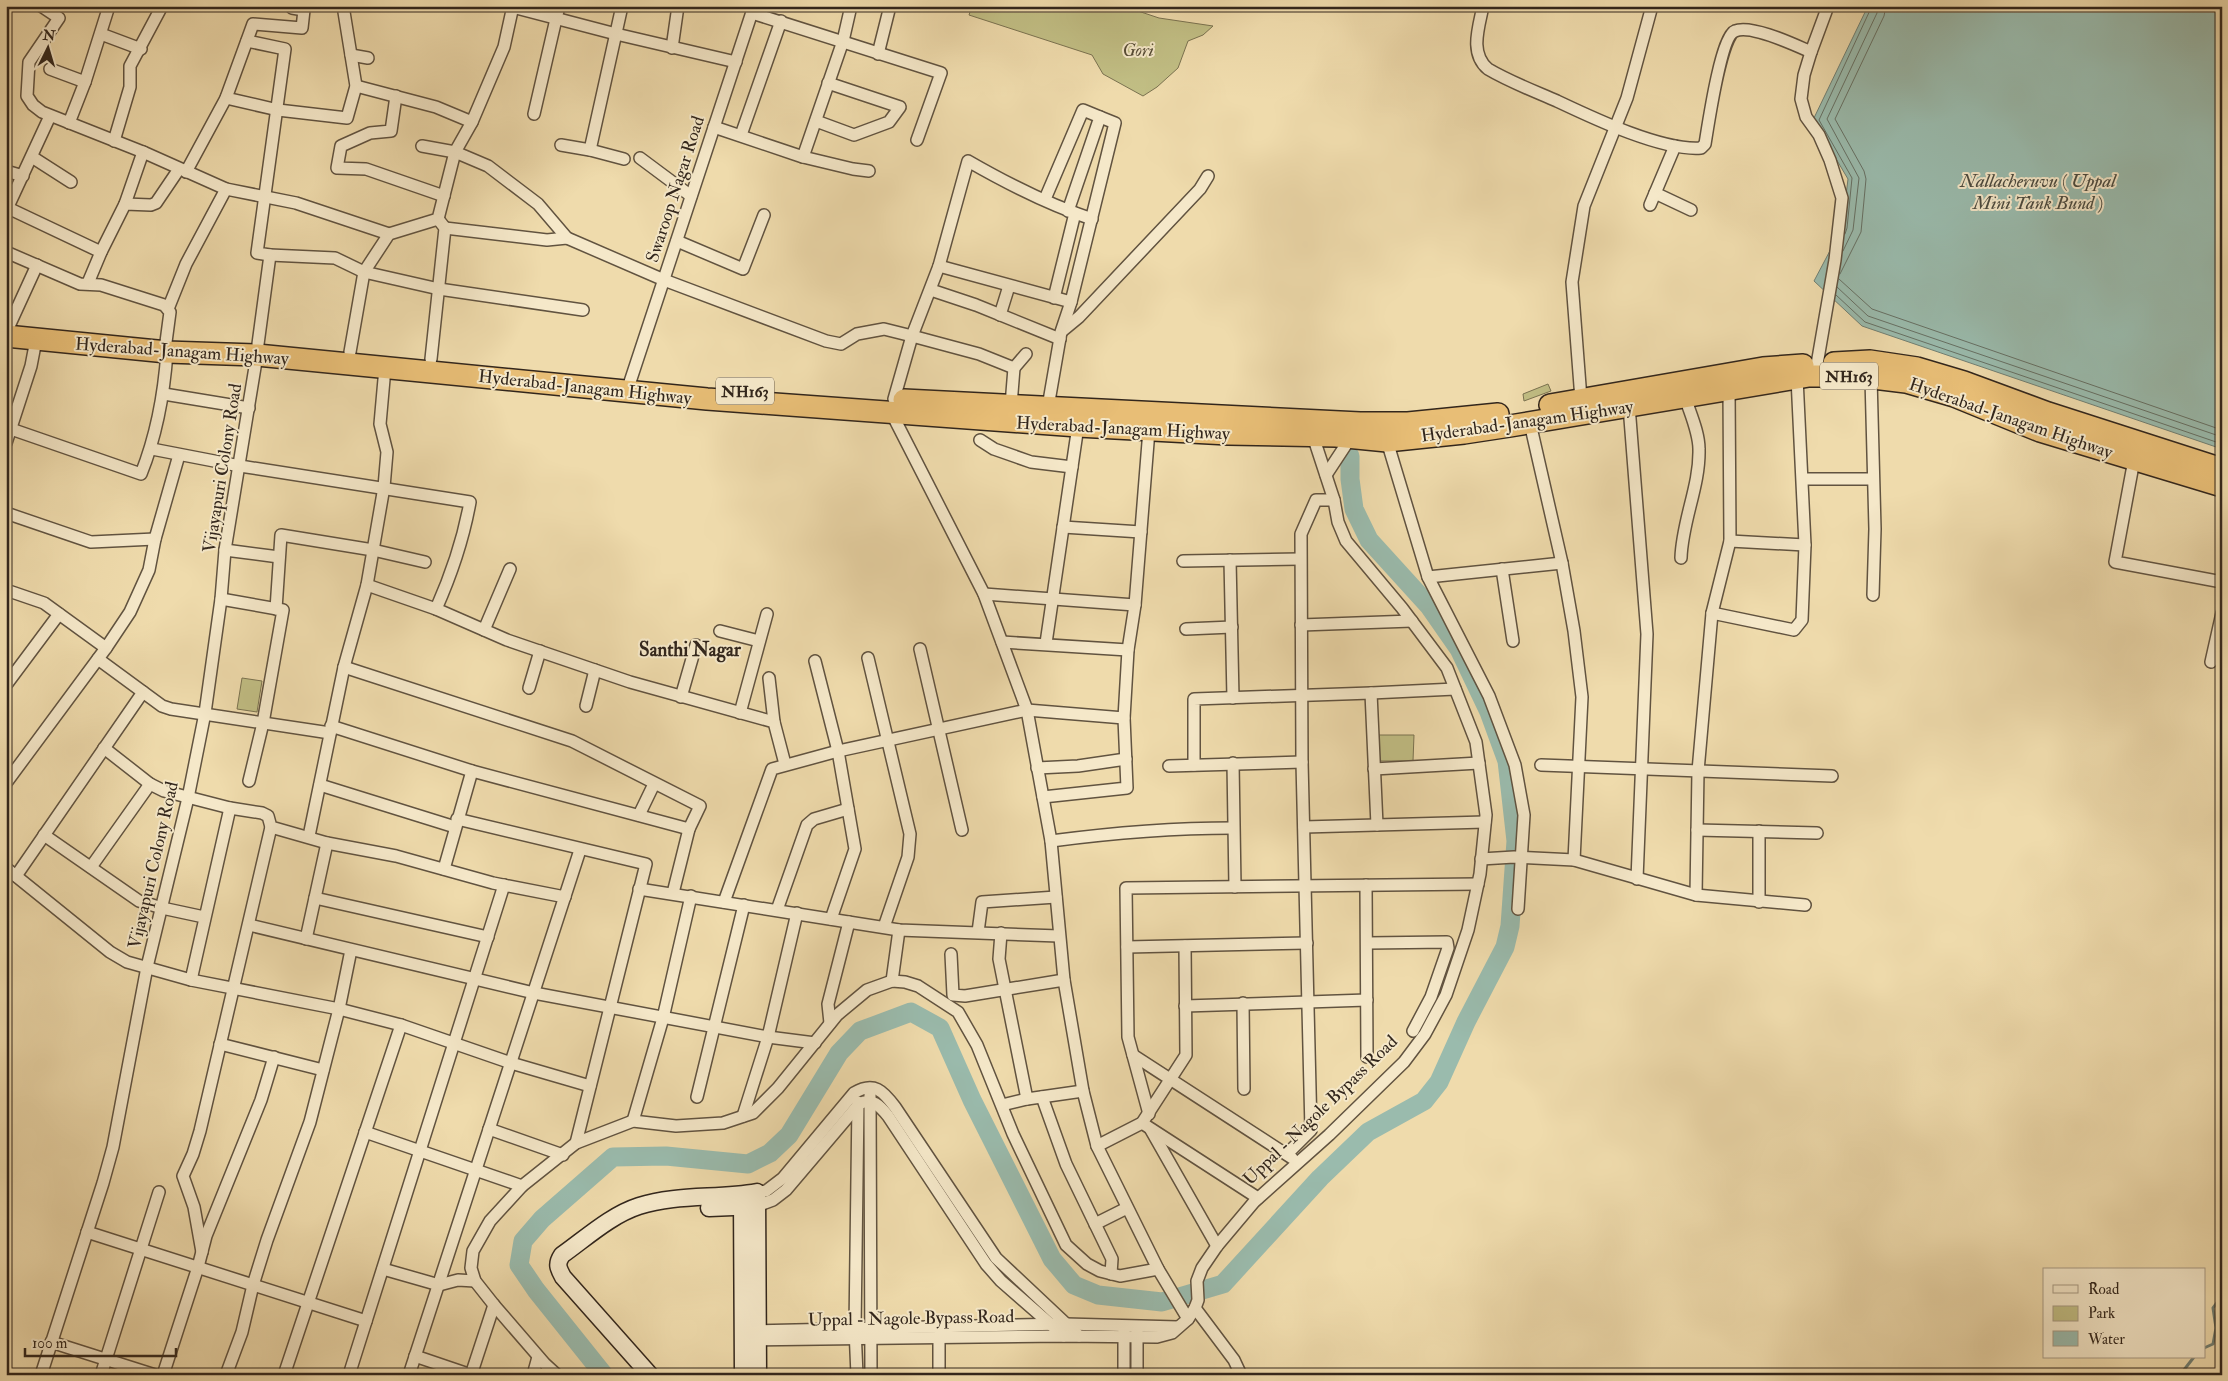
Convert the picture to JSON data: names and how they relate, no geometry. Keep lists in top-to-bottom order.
{
  "streets": {
    "highway": ["Hyderabad-Janagam Highway", "NH163"],
    "street": ["Swaroop Nagar Road", "Vijayapuri Colony Road", "Uppal - Nagole Bypass Road"]
  },
  "crossings": [
    ["Swaroop Nagar Road", "Hyderabad-Janagam Highway"],
    ["Hyderabad-Janagam Highway", "Vijayapuri Colony Road"],
    ["Hyderabad-Janagam Highway", "Uppal - Nagole Bypass Road"]
  ],
  "districts": ["Santhi Nagar"],
  "water": ["Nallacheruvu ( Uppal Mini Tank Bund )"],
  "parks": ["Gori"],
  "legend": ["Road", "Park", "Water"],
  "scale_bar": "100 m",
  "north": "top"
}
